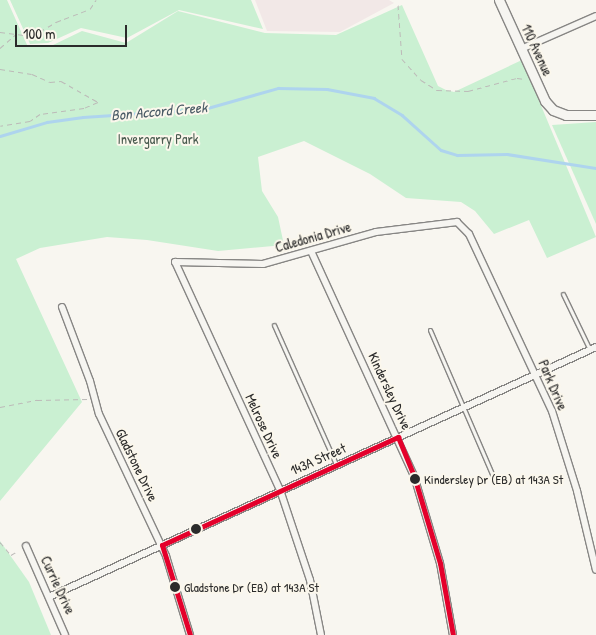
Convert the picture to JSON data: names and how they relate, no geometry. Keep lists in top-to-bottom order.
{
  "streets": {
    "street": [
      "110 Avenue",
      "Caledonia Drive",
      "Park Drive",
      "Kindersley Drive",
      "Melrose Drive",
      "143A Street",
      "Gladstone Drive",
      "Currie Drive"
    ]
  },
  "crossings": [
    ["Caledonia Drive", "Park Drive"],
    ["Caledonia Drive", "Kindersley Drive"],
    ["Caledonia Drive", "Melrose Drive"],
    ["Park Drive", "143A Street"],
    ["Kindersley Drive", "143A Street"],
    ["Melrose Drive", "143A Street"],
    ["143A Street", "Gladstone Drive"],
    ["143A Street", "Currie Drive"]
  ],
  "water": ["Bon Accord Creek"],
  "parks": ["Invergarry Park"],
  "places": ["Kindersley Dr (EB) at 143A St", "Gladstone Dr (EB) at 143A St"],
  "scale_bar": "100 m"
}
